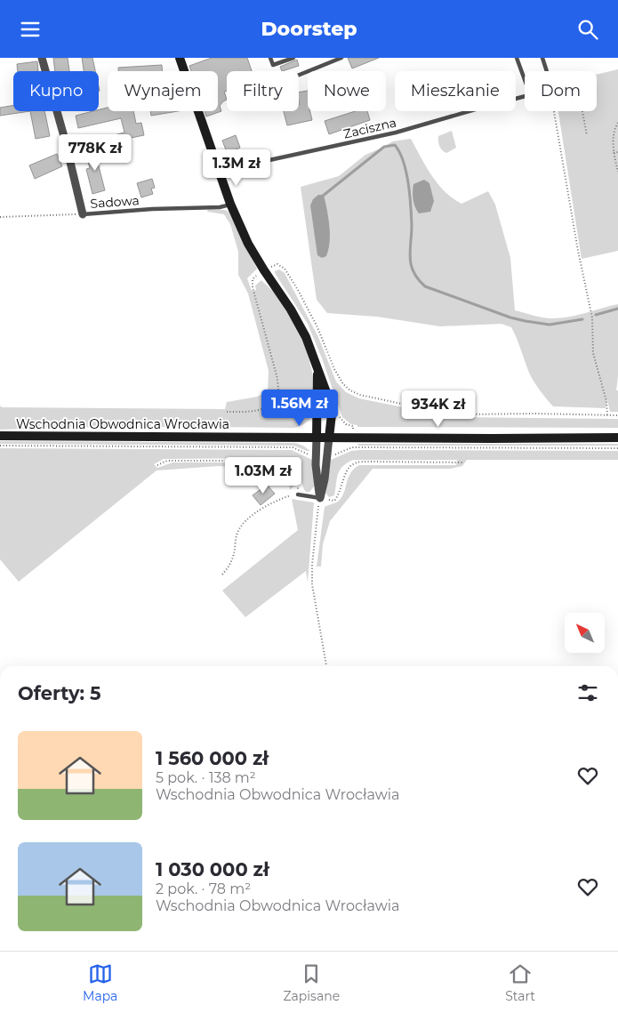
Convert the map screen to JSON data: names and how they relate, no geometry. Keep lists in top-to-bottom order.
{
  "streets": {
    "main road": ["Wschodnia Obwodnica Wrocławia"],
    "lane": ["Zaciszna", "Sadowa"]
  },
  "north": "top left",
  "page": {
    "header": "Doorstep",
    "chip": [
      "Kupno",
      "Wynajem",
      "Filtry",
      "Nowe",
      "Mieszkanie",
      "Dom"
    ],
    "price": [
      "778K zł",
      "1.3M zł",
      "1.56M zł",
      "934K zł",
      "1.03M zł"
    ],
    "heading": "Oferty: 5",
    "list": [
      {
        "name": "1 560 000 zł",
        "note": "5 pok. · 138 m² · Wschodnia Obwodnica Wrocławia"
      },
      {
        "name": "1 030 000 zł",
        "note": "2 pok. · 78 m² · Wschodnia Obwodnica Wrocławia"
      }
    ],
    "tabs": ["Mapa", "Zapisane", "Start"]
  }
}
